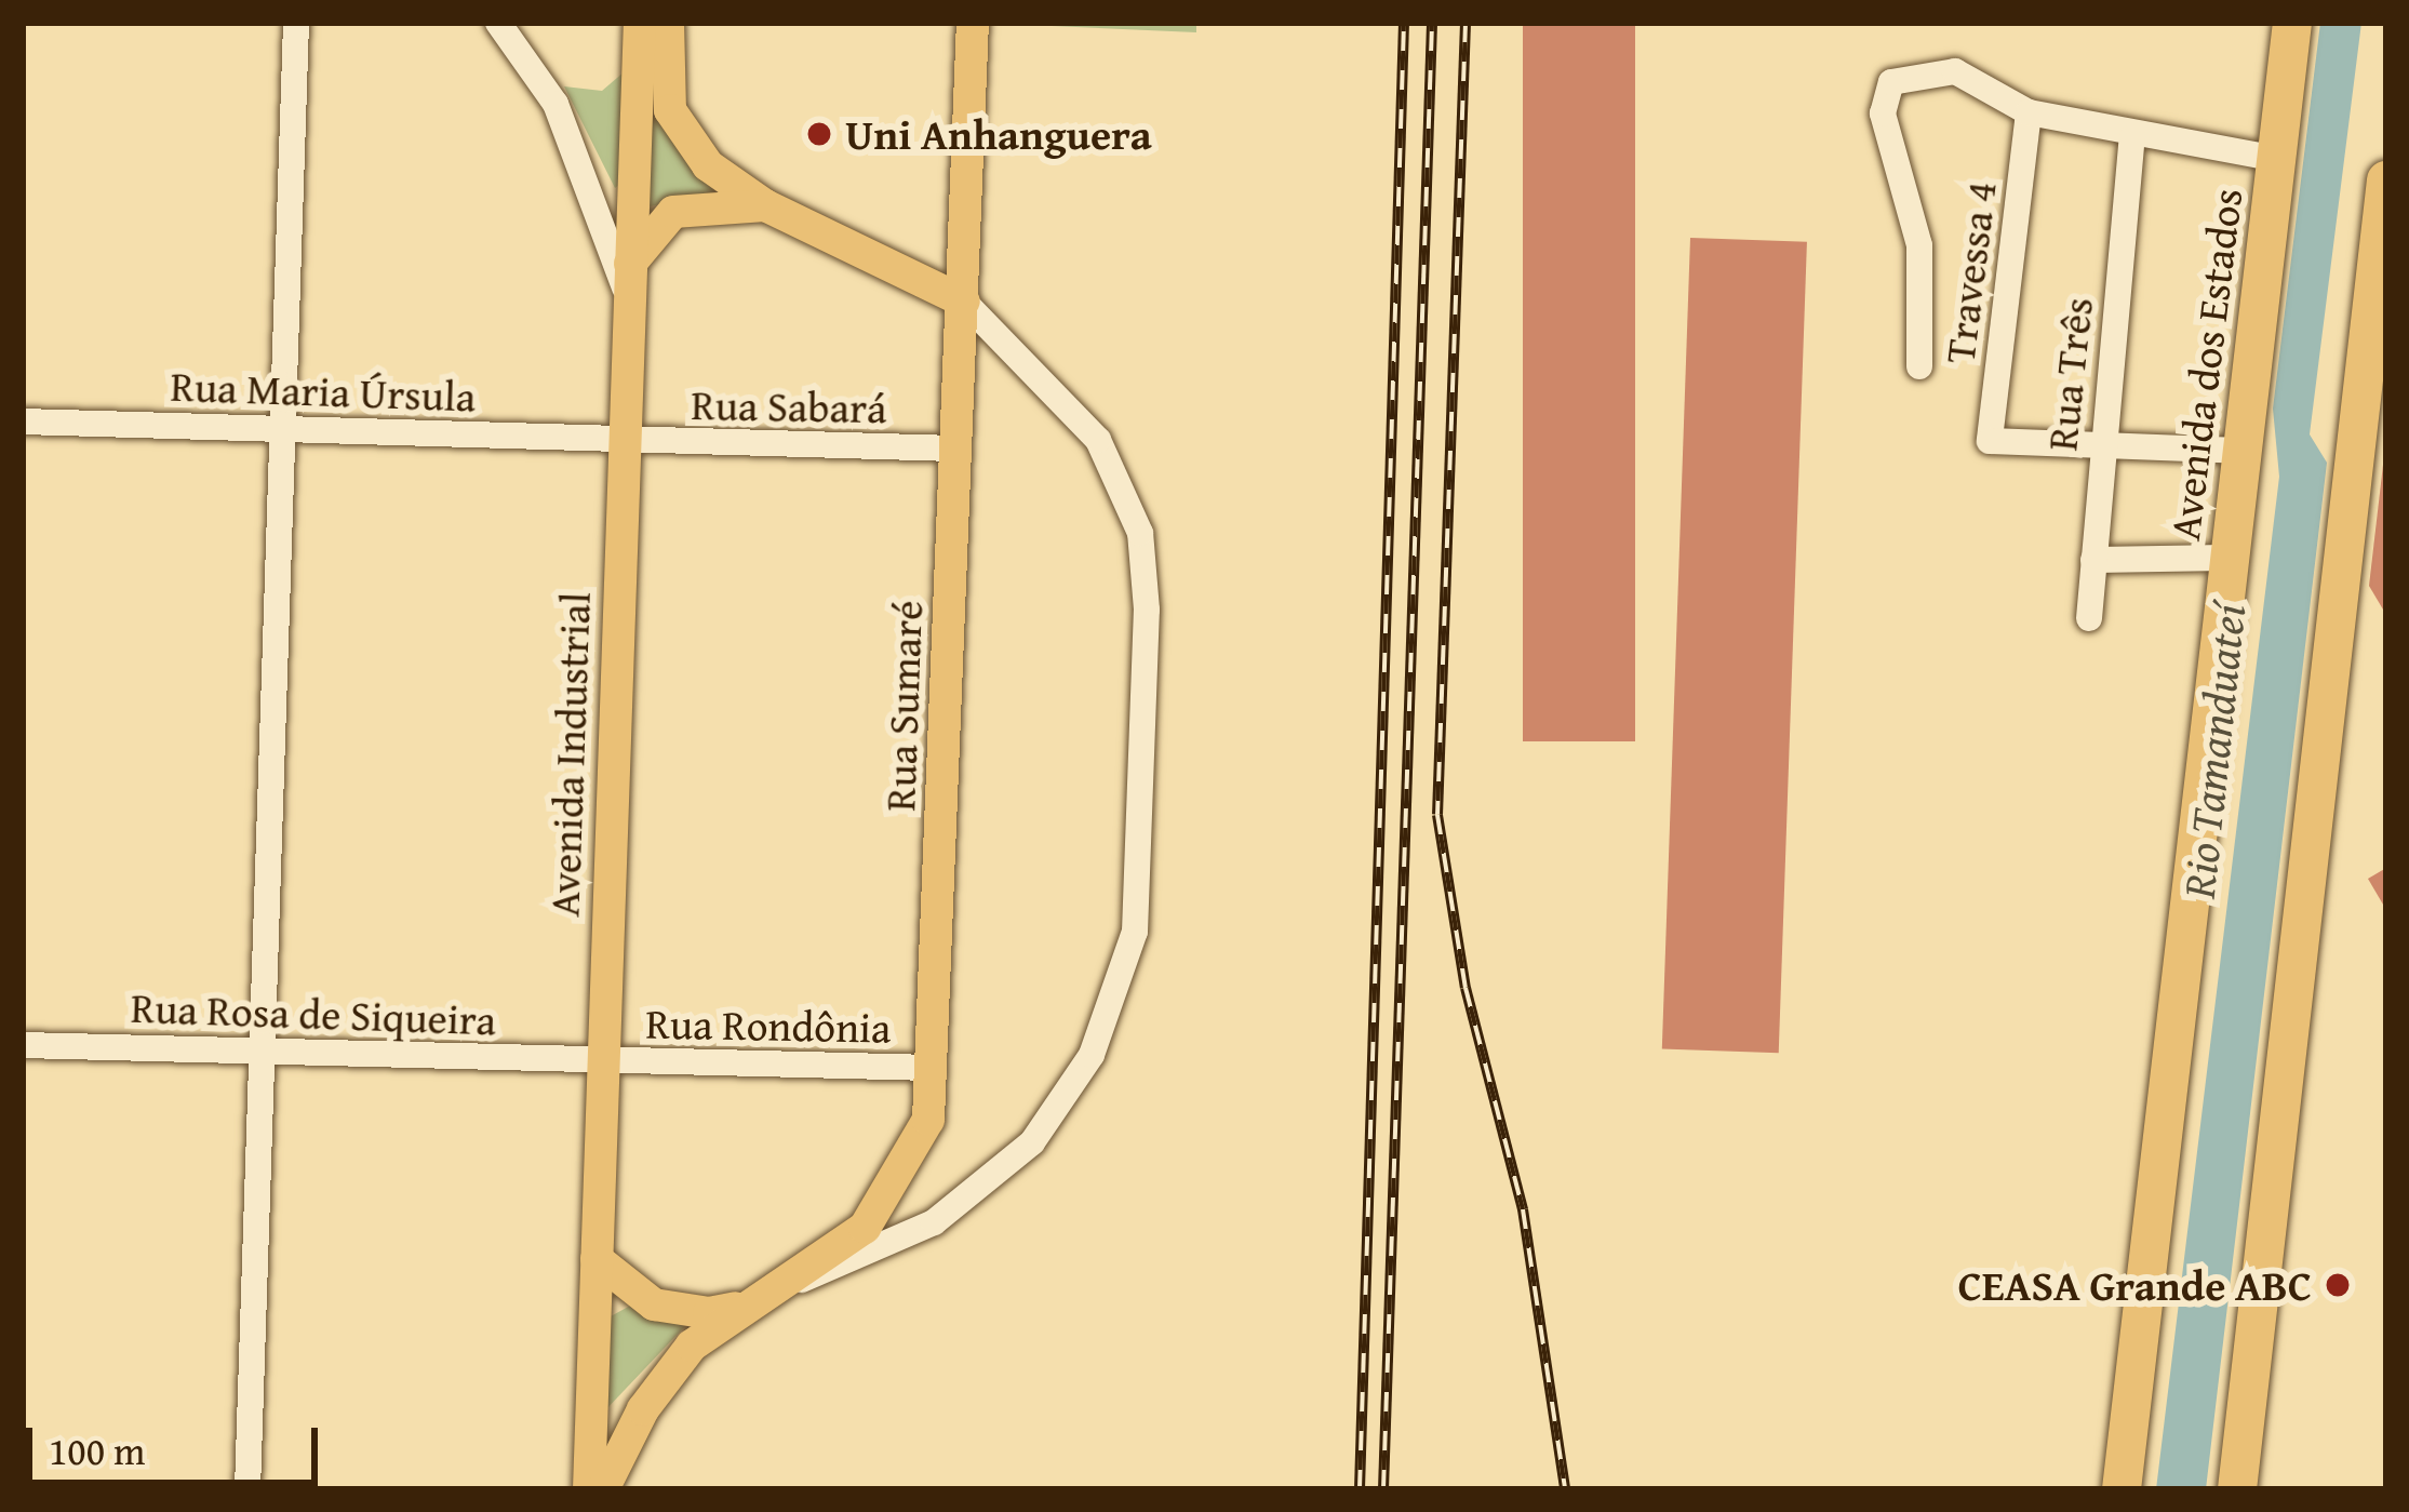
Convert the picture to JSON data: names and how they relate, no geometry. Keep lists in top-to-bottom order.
{
  "streets": {
    "highway": ["Avenida dos Estados"],
    "main road": ["Rua Sumaré", "Avenida Industrial"],
    "street": [
      "Travessa 4",
      "Rua Três",
      "Rua Maria Úrsula",
      "Rua Sabará",
      "Rua Rosa de Siqueira",
      "Rua Rondônia"
    ]
  },
  "crossings": [
    ["Travessa 4", "Rua Três"],
    ["Rua Maria Úrsula", "Rua Sabará"],
    ["Rua Maria Úrsula", "Avenida Industrial"],
    ["Rua Sabará", "Rua Sumaré"],
    ["Rua Sabará", "Avenida Industrial"],
    ["Rua Sumaré", "Avenida Industrial"],
    ["Rua Sumaré", "Rua Rondônia"],
    ["Avenida Industrial", "Rua Rosa de Siqueira"],
    ["Avenida Industrial", "Rua Rondônia"],
    ["Rua Rosa de Siqueira", "Rua Rondônia"]
  ],
  "water": ["Rio Tamanduateí"],
  "places": ["Uni Anhanguera", "CEASA Grande ABC"],
  "scale_bar": "100 m"
}
